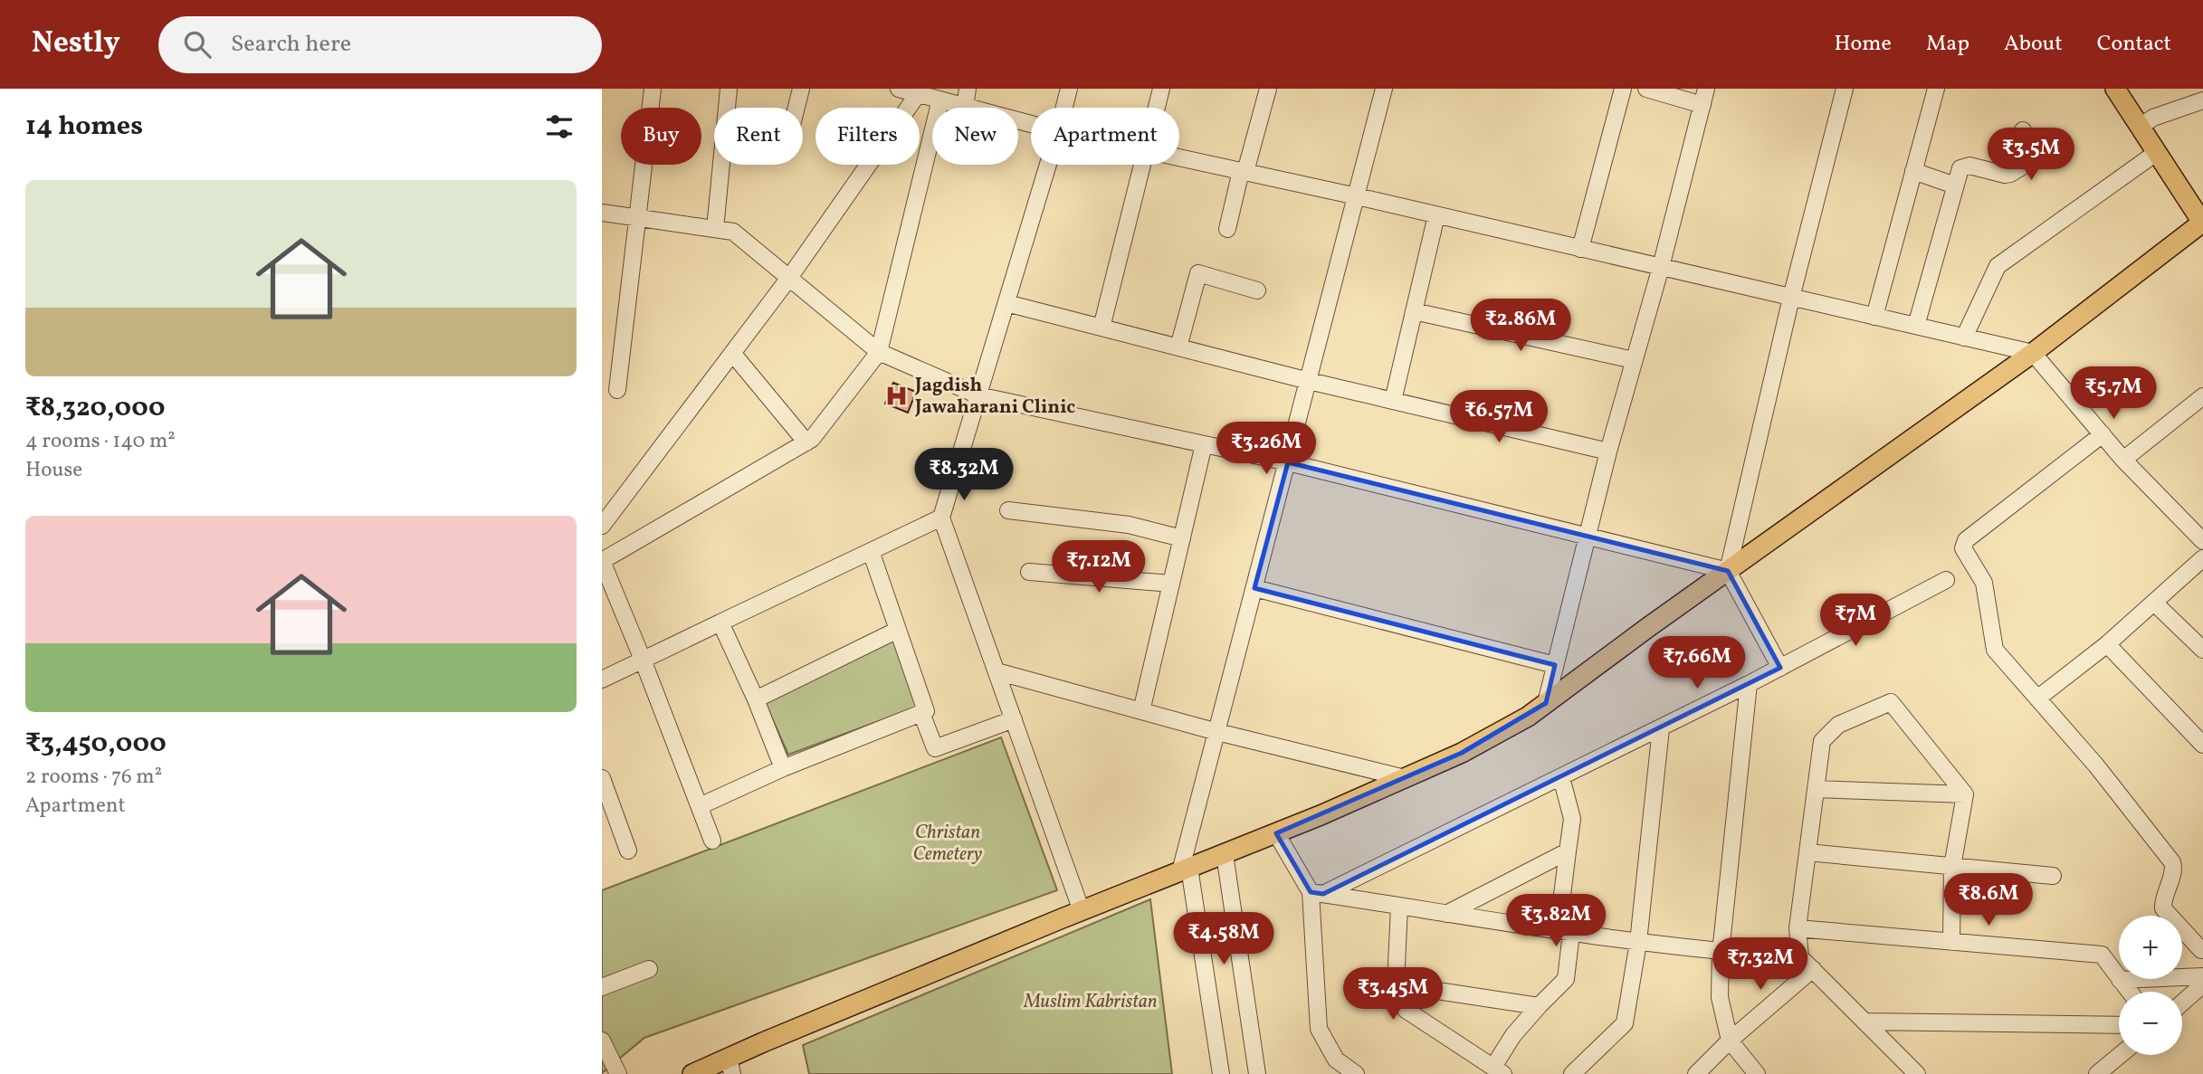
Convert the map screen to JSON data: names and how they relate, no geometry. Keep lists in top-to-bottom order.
{
  "parks": ["Christan Cemetery", "Muslim Kabristan"],
  "places": {
    "hospital": ["Jagdish Jawaharani Clinic"]
  },
  "page": {
    "header": "Nestly",
    "search": "Search here",
    "nav": [
      "Home",
      "Map",
      "About",
      "Contact"
    ],
    "heading": "14 homes",
    "chip": [
      "Buy",
      "Rent",
      "Filters",
      "New",
      "Apartment"
    ],
    "price": [
      "₹3.5M",
      "₹2.86M",
      "₹5.7M",
      "₹6.57M",
      "₹3.26M",
      "₹8.32M",
      "₹7.12M",
      "₹7M",
      "₹7.66M",
      "₹8.6M",
      "₹3.82M",
      "₹4.58M",
      "₹7.32M",
      "₹3.45M"
    ],
    "list": [
      {
        "name": "₹8,320,000",
        "note": "4 rooms · 140 m² · House"
      },
      {
        "name": "₹3,450,000",
        "note": "2 rooms · 76 m² · Apartment"
      }
    ],
    "map_buttons": ["+", "−"]
  }
}
